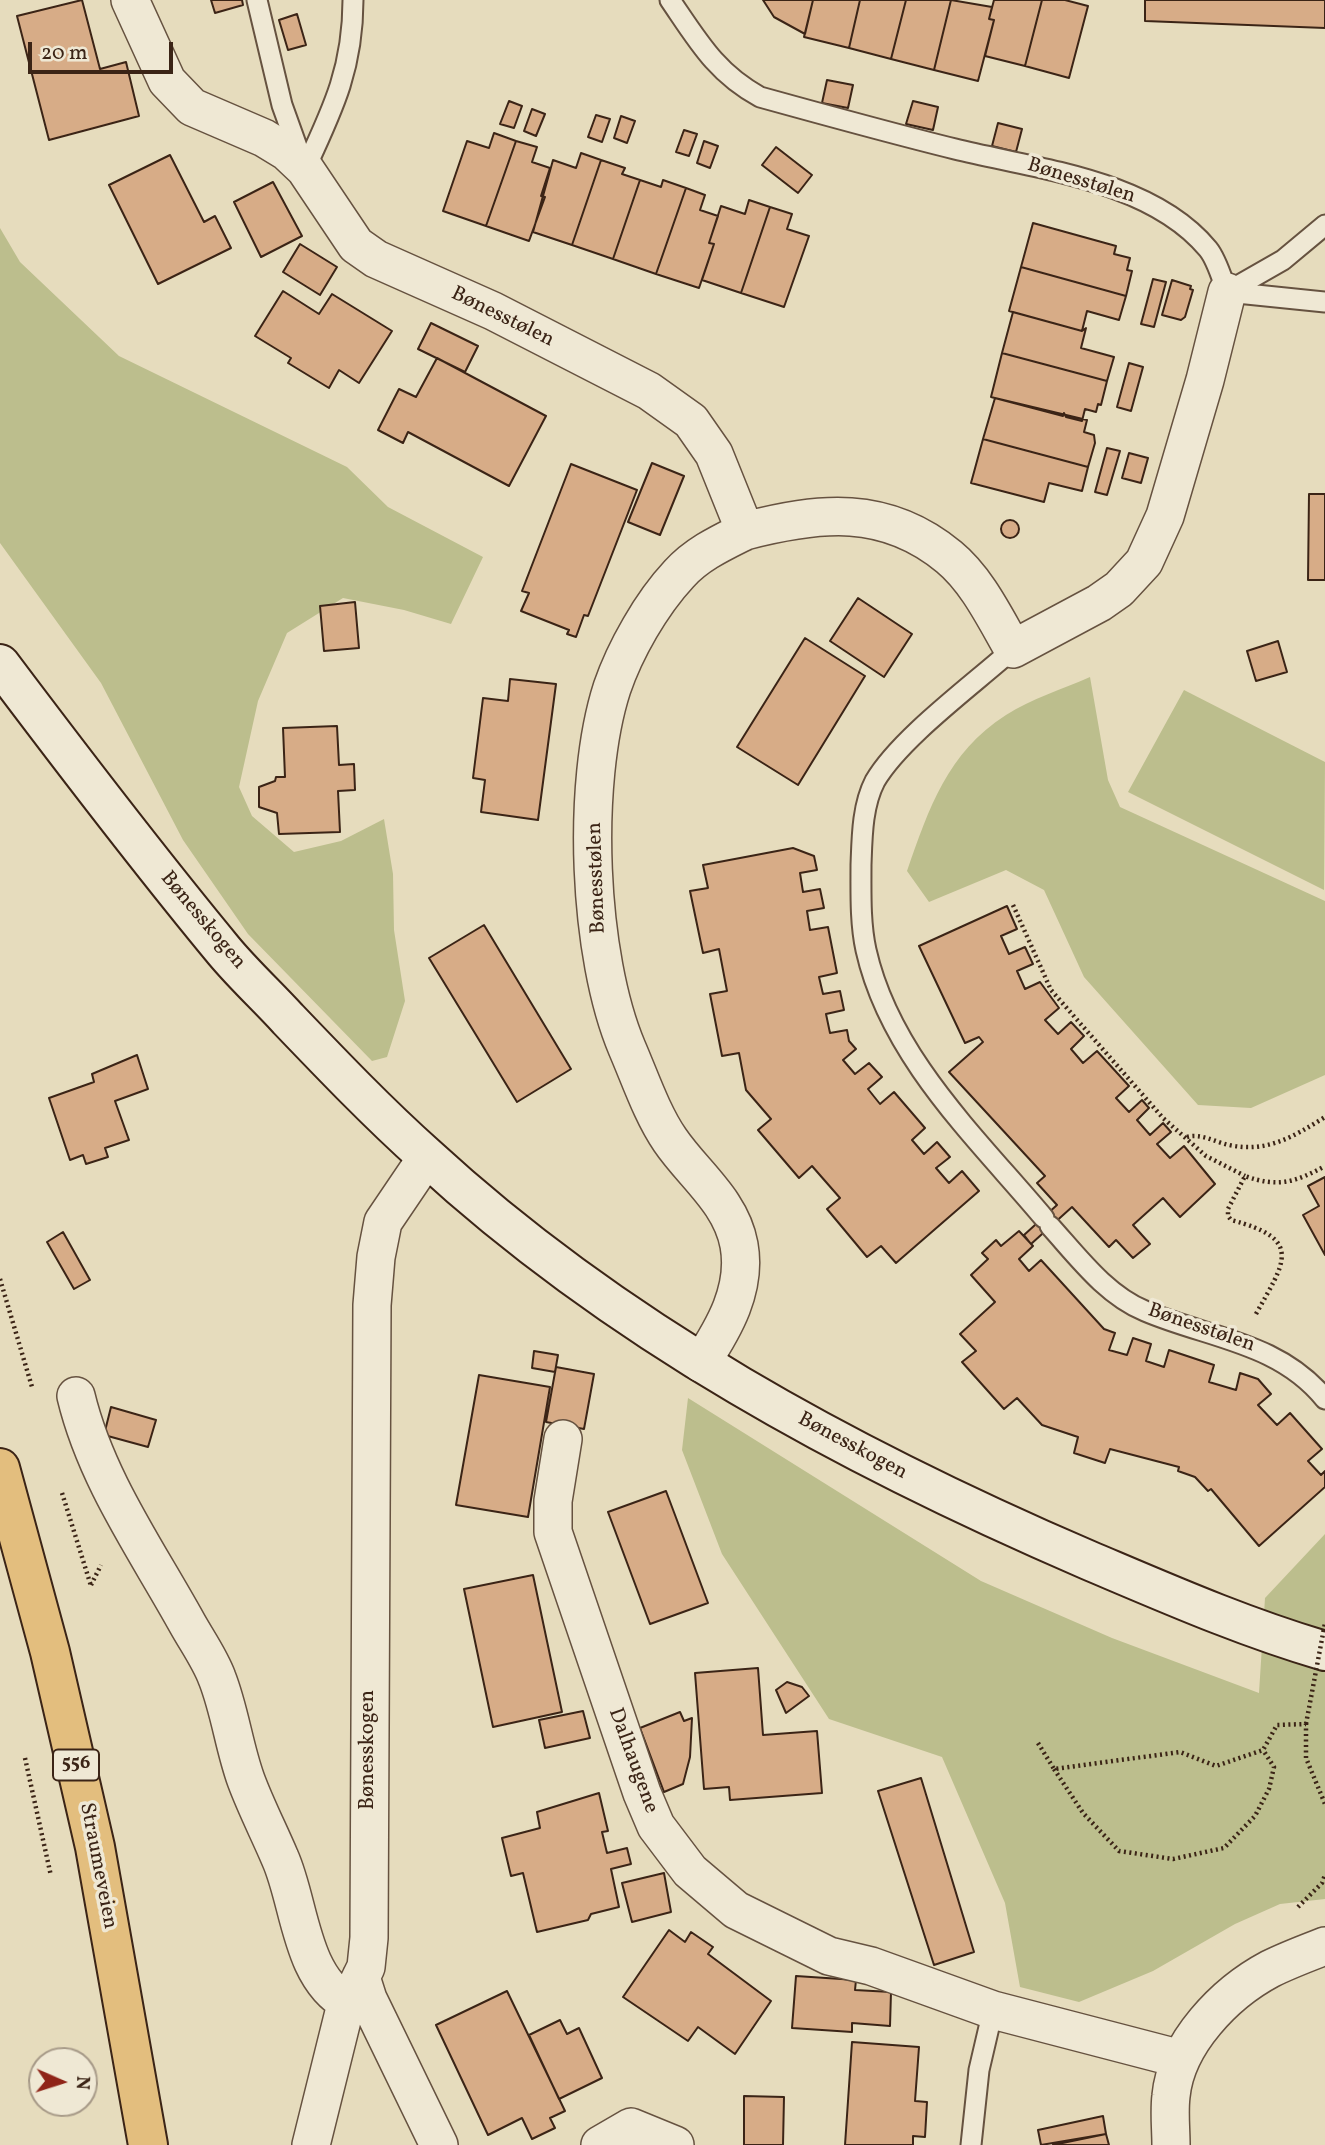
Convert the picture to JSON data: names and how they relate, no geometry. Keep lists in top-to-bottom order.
{
  "streets": {
    "main road": ["Bønesskogen", "556", "Straumeveien"],
    "street": ["Bønesstølen", "Dalhaugene"]
  },
  "crossings": [
    ["Bønesstølen", "Bønesskogen"]
  ],
  "scale_bar": "20 m",
  "north": "right"
}
